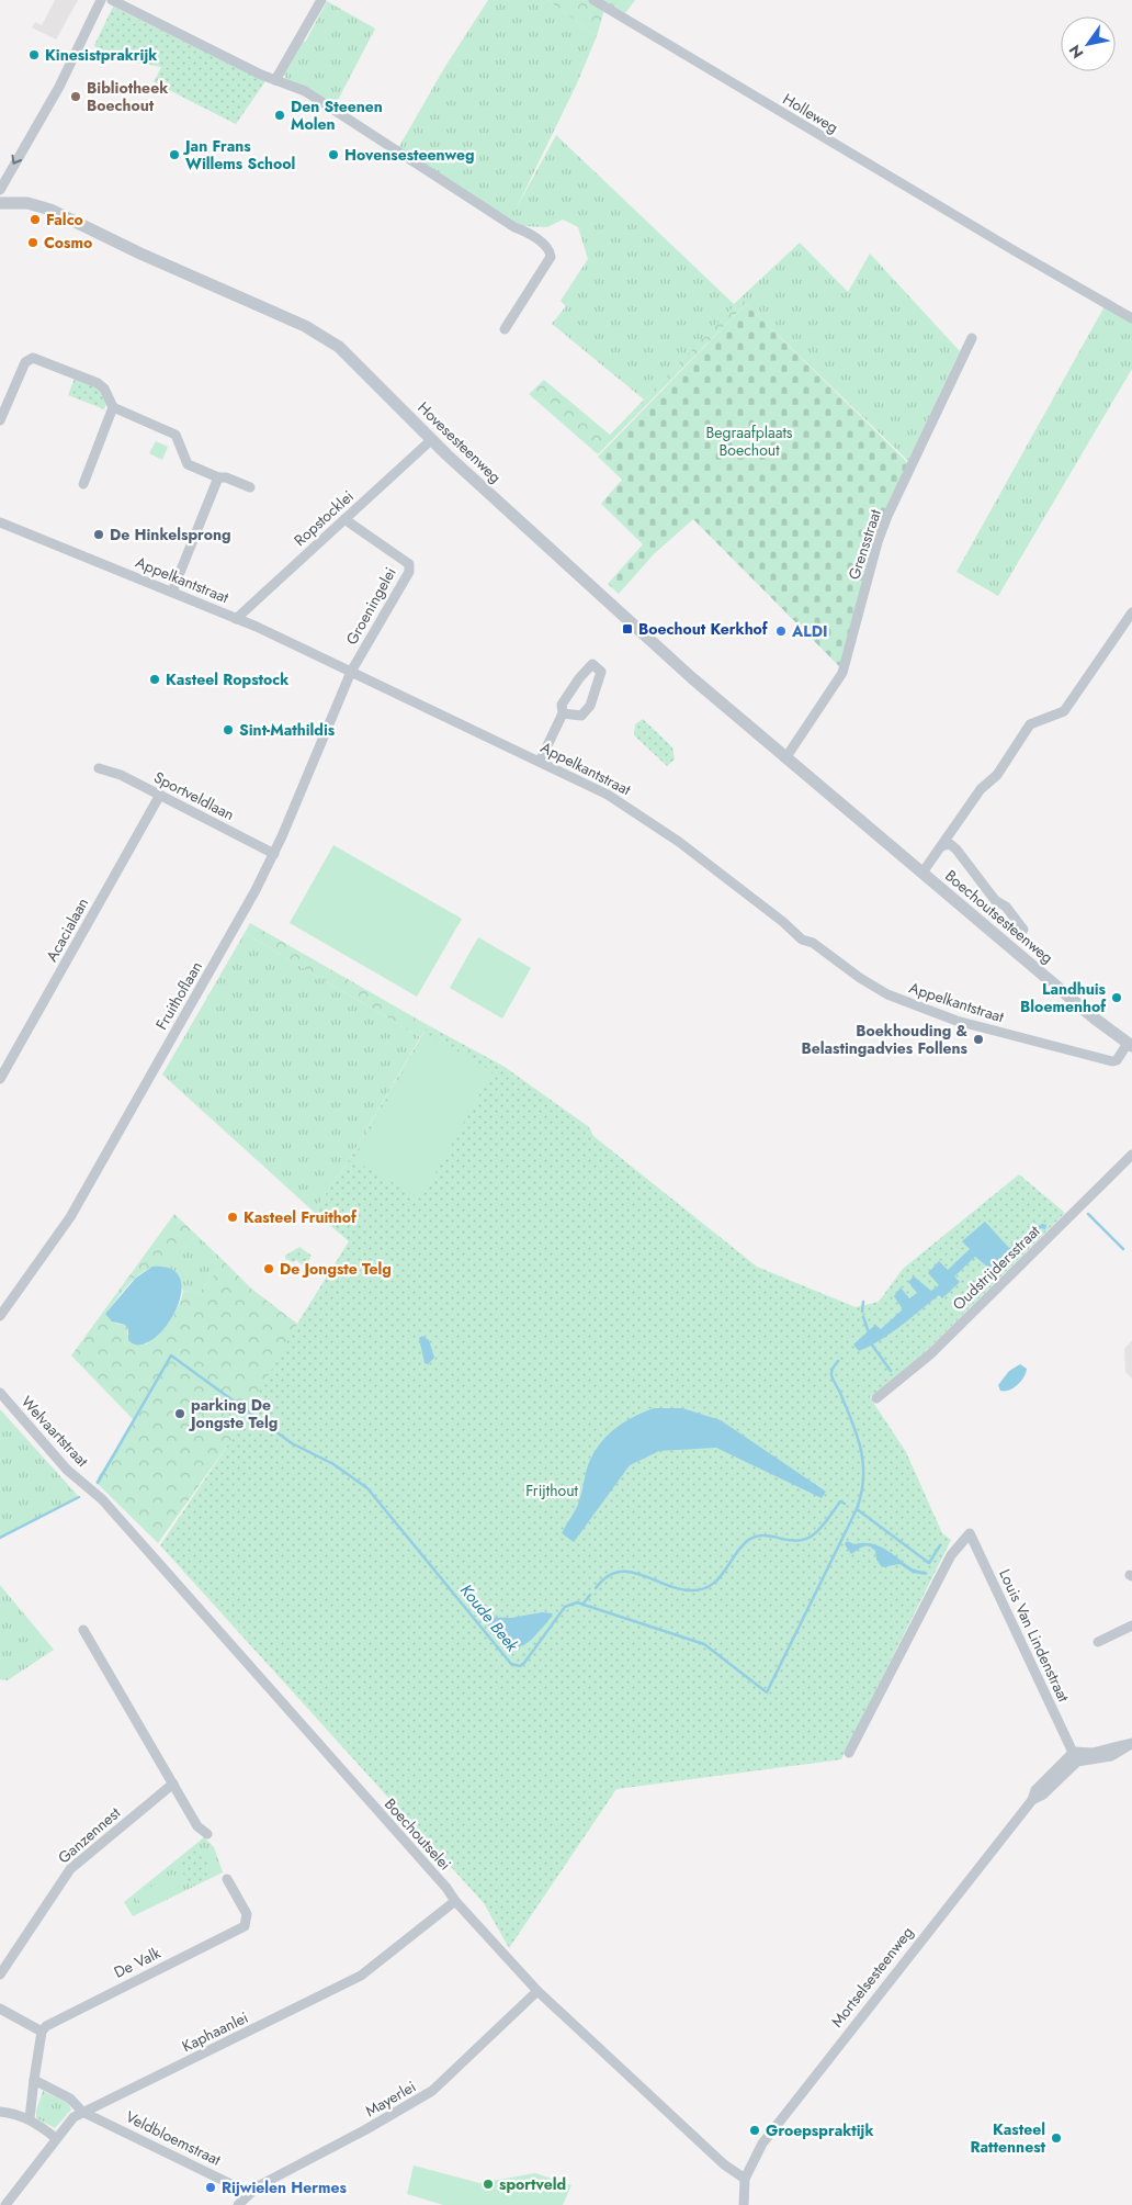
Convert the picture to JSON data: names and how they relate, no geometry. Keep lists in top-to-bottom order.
{
  "streets": {
    "street": [
      "Holleweg",
      "Hovesesteenweg",
      "Ropstocklei",
      "Grensstraat",
      "Appelkantstraat",
      "Groeningelei",
      "Sportveldlaan",
      "Boechoutsesteenweg",
      "Acacialaan",
      "Fruithoflaan",
      "Oudstrijdersstraat",
      "Welvaartstraat",
      "Louis Van Lindenstraat",
      "Boechoutselei",
      "Ganzennest",
      "De Valk",
      "Mortselsesteenweg",
      "Kaphaanlei",
      "Mayerlei",
      "Veldbloemstraat"
    ]
  },
  "crossings": [
    ["Hovesesteenweg", "Ropstocklei"],
    ["Hovesesteenweg", "Grensstraat"],
    ["Hovesesteenweg", "Boechoutsesteenweg"],
    ["Ropstocklei", "Appelkantstraat"],
    ["Ropstocklei", "Groeningelei"],
    ["Appelkantstraat", "Groeningelei"],
    ["Appelkantstraat", "Boechoutsesteenweg"],
    ["Appelkantstraat", "Fruithoflaan"],
    ["Groeningelei", "Fruithoflaan"],
    ["Sportveldlaan", "Acacialaan"],
    ["Sportveldlaan", "Fruithoflaan"],
    ["Welvaartstraat", "Boechoutselei"],
    ["Louis Van Lindenstraat", "Mortselsesteenweg"],
    ["Boechoutselei", "Mortselsesteenweg"],
    ["Boechoutselei", "Kaphaanlei"],
    ["Boechoutselei", "Mayerlei"],
    ["Kaphaanlei", "Veldbloemstraat"],
    ["Mayerlei", "Veldbloemstraat"]
  ],
  "water": ["Koude Beek"],
  "parks": ["Begraafplaats Boechout", "Frijthout"],
  "places": {
    "other": [
      "Kinesistprakrijk",
      "Bibliotheek Boechout",
      "Den Steenen Molen",
      "Jan Frans Willems School",
      "Hovensesteenweg",
      "Falco",
      "Cosmo",
      "De Hinkelsprong",
      "ALDI",
      "Kasteel Ropstock",
      "Sint-Mathildis",
      "Landhuis Bloemenhof",
      "Boekhouding & Belastingadvies Follens",
      "Kasteel Fruithof",
      "De Jongste Telg",
      "parking De Jongste Telg",
      "Groepspraktijk",
      "Kasteel Rattennest",
      "sportveld",
      "Rijwielen Hermes"
    ],
    "transit": ["Boechout Kerkhof"]
  },
  "north": "bottom left"
}
